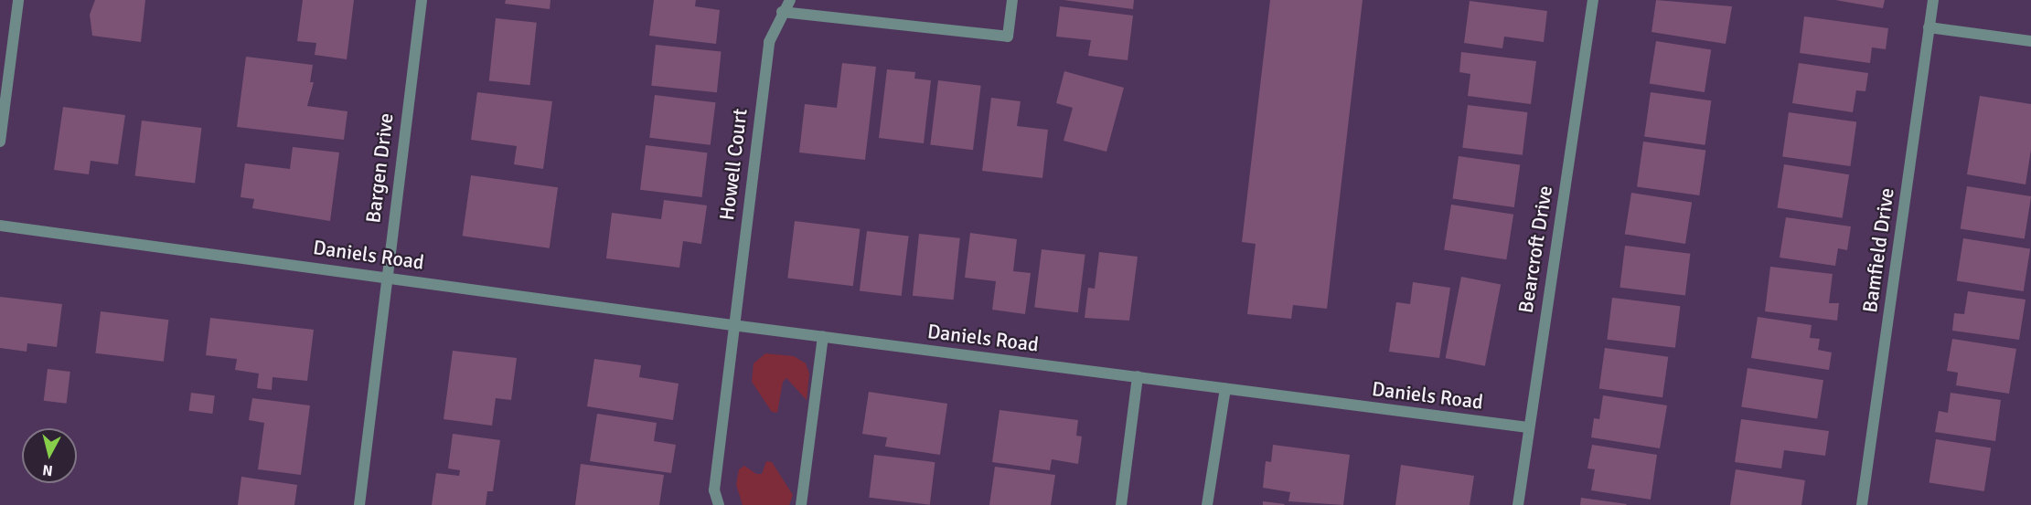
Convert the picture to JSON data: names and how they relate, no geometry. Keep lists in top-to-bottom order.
{
  "streets": {
    "street": [
      "Howell Court",
      "Bargen Drive",
      "Bearcroft Drive",
      "Bamfield Drive",
      "Daniels Road"
    ]
  },
  "crossings": [
    ["Howell Court", "Daniels Road"],
    ["Bargen Drive", "Daniels Road"],
    ["Bearcroft Drive", "Daniels Road"]
  ],
  "north": "bottom"
}
